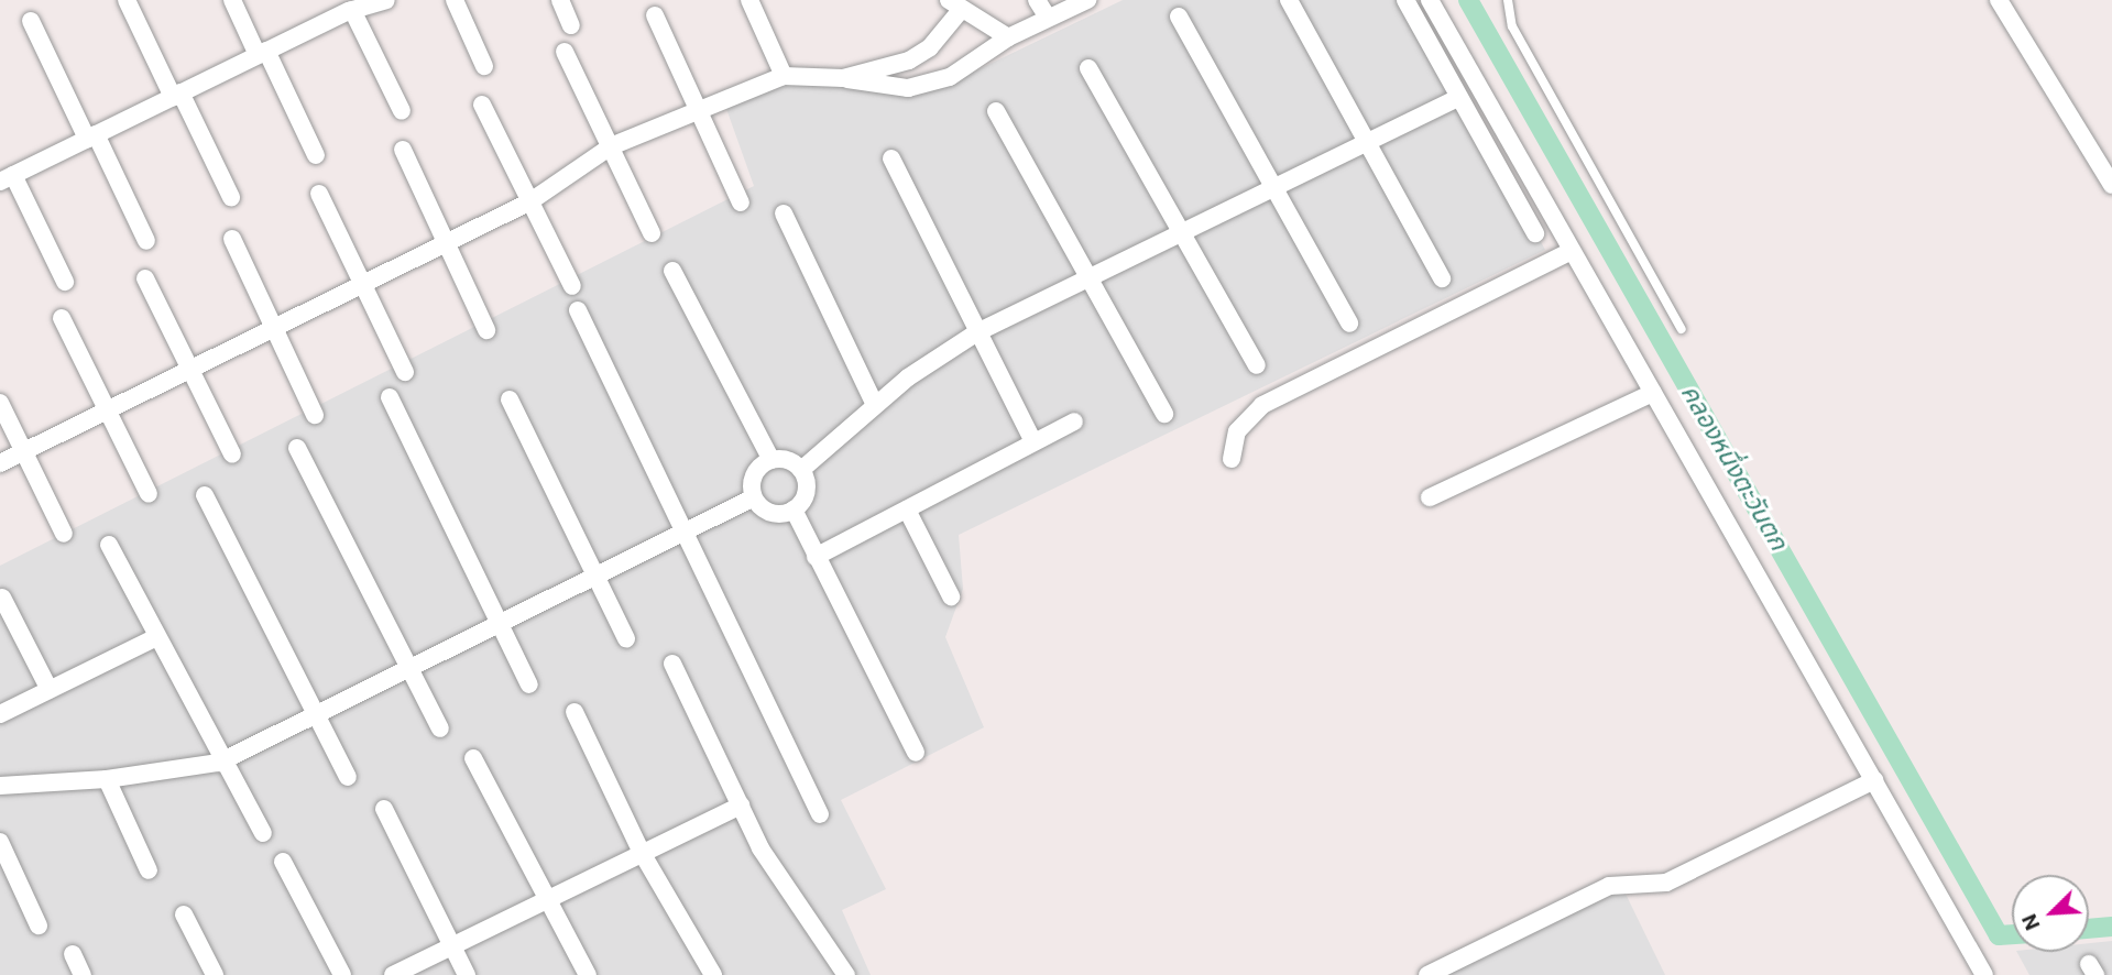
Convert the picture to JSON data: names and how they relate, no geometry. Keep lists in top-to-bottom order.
{
  "water": ["คลองหนึ่งตะวันตก"],
  "north": "bottom left"
}
